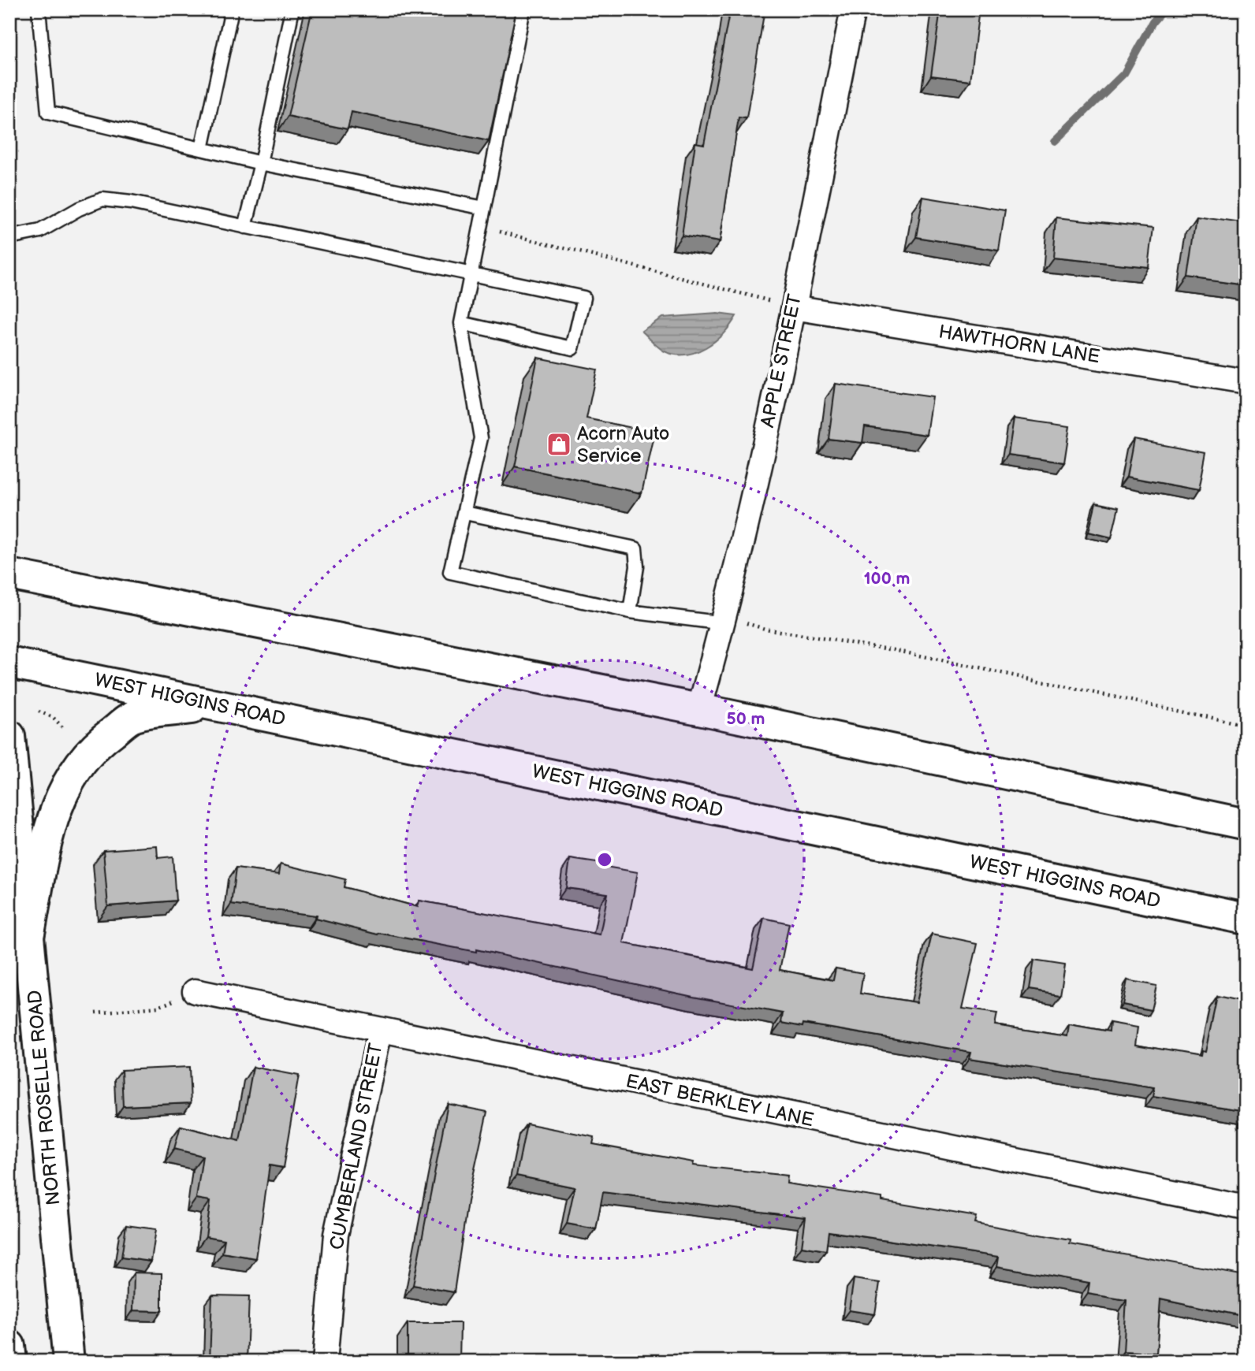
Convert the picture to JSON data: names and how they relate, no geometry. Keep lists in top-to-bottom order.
{
  "streets": {
    "main road": ["WEST HIGGINS ROAD", "NORTH ROSELLE ROAD"],
    "street": [
      "HAWTHORN LANE",
      "APPLE STREET",
      "EAST BERKLEY LANE",
      "CUMBERLAND STREET"
    ]
  },
  "crossings": [
    ["HAWTHORN LANE", "APPLE STREET"],
    ["EAST BERKLEY LANE", "CUMBERLAND STREET"]
  ],
  "places": {
    "shop": ["Acorn Auto Service"]
  },
  "rings": ["100 m", "50 m"]
}
